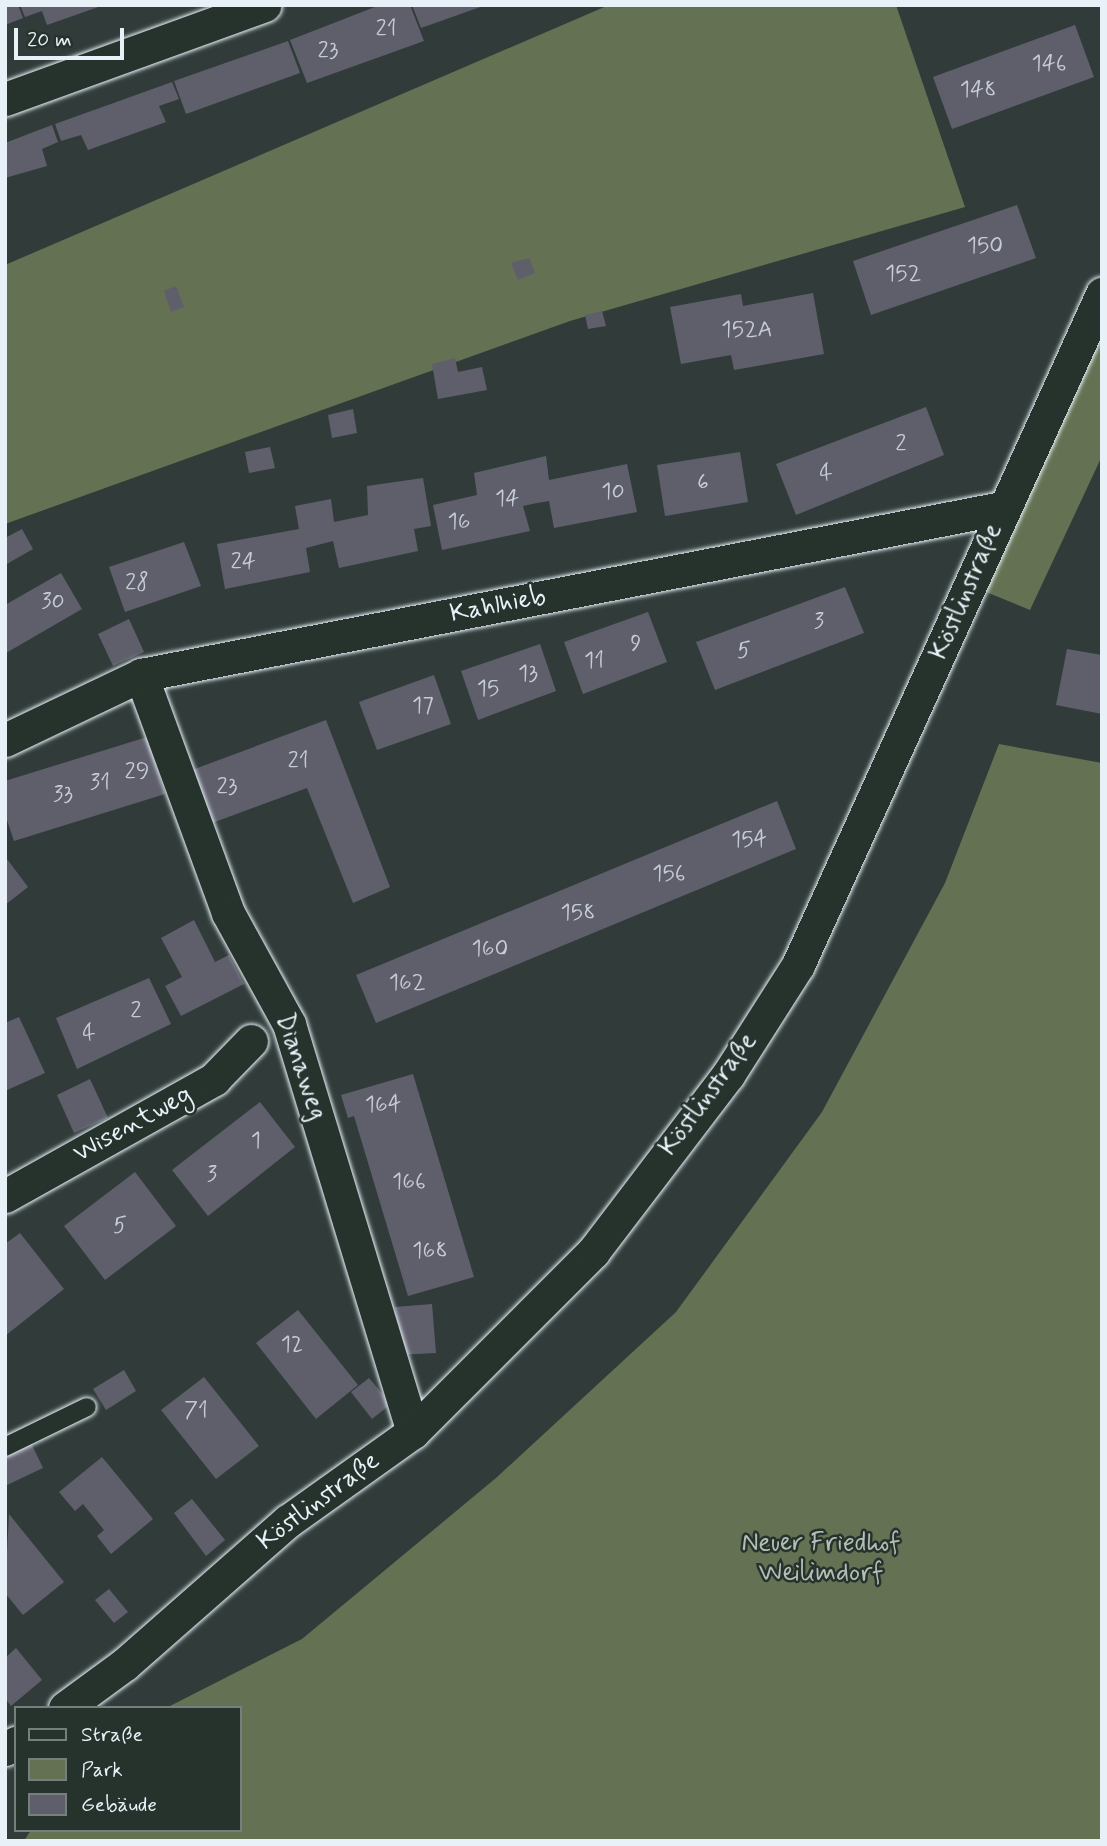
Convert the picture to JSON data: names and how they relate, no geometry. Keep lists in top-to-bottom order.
{
  "streets": {
    "street": [
      "Köstlinstraße",
      "Kahlhieb",
      "Dianaweg",
      "Wisentweg"
    ]
  },
  "crossings": [
    ["Köstlinstraße", "Kahlhieb"],
    ["Köstlinstraße", "Dianaweg"],
    ["Kahlhieb", "Dianaweg"]
  ],
  "parks": ["Neuer Friedhof Weilimdorf"],
  "house_numbers": [
    "21",
    "23",
    "146",
    "148",
    "150",
    "152",
    "152A",
    "2",
    "4",
    "6",
    "10",
    "14",
    "16",
    "24",
    "28",
    "30",
    "3",
    "9",
    "5",
    "11",
    "13",
    "15",
    "17",
    "21",
    "29",
    "31",
    "23",
    "33",
    "154",
    "156",
    "158",
    "160",
    "162",
    "2",
    "4",
    "164",
    "1",
    "3",
    "166",
    "5",
    "168",
    "12",
    "71"
  ],
  "legend": ["Straße", "Park", "Gebäude"],
  "scale_bar": "20 m"
}
